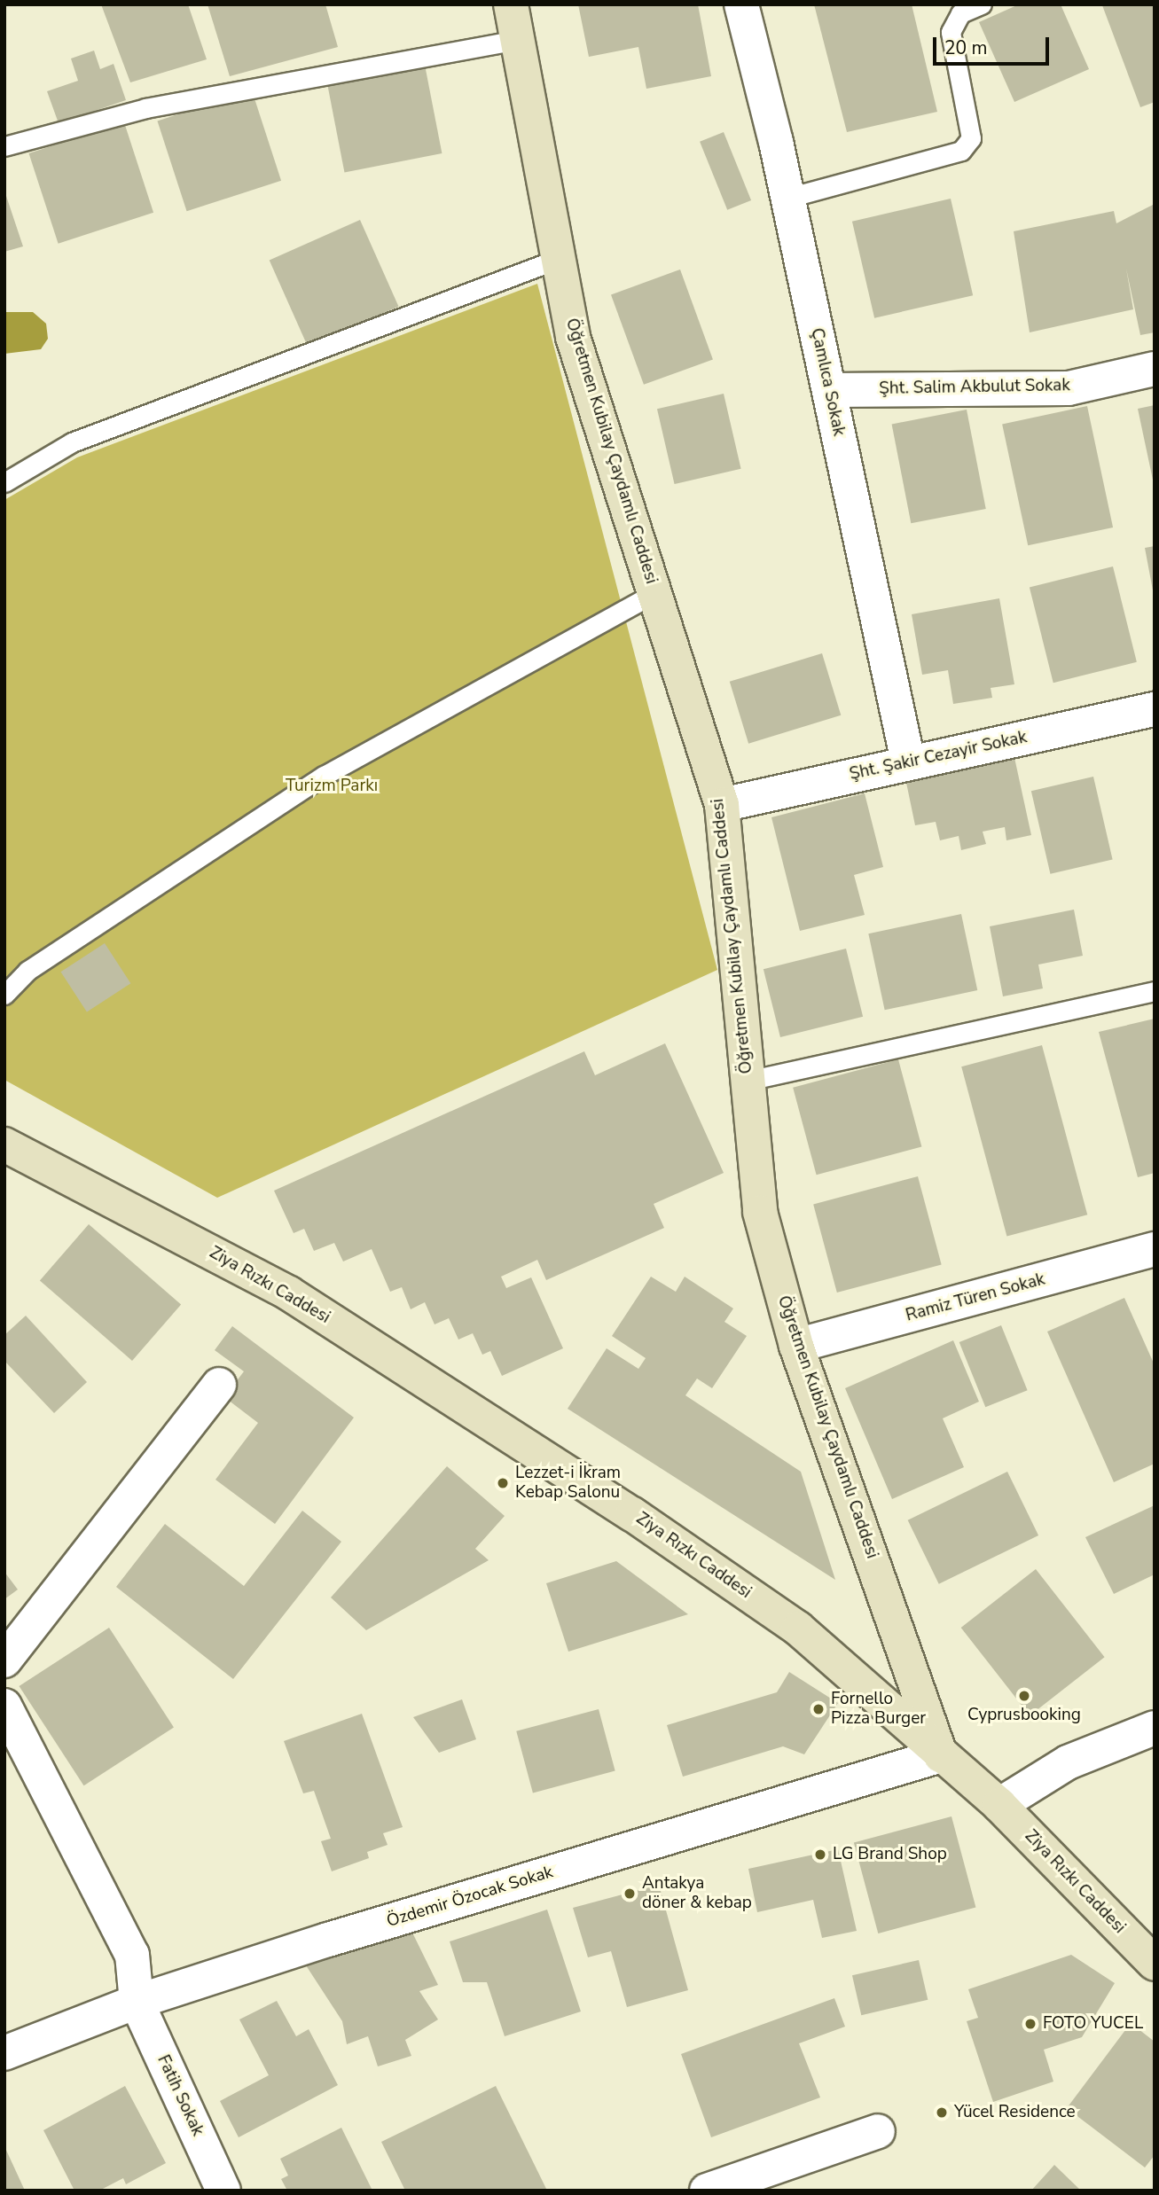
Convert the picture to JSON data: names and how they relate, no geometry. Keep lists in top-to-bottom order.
{
  "streets": {
    "street": [
      "Çamlıca Sokak",
      "Şht. Salim Akbulut Sokak",
      "Öğretmen Kubilay Çaydamlı Caddesi",
      "Şht. Şakir Cezayir Sokak",
      "Ziya Rızkı Caddesi",
      "Ramiz Türen Sokak",
      "Özdemir Özocak Sokak",
      "Fatih Sokak"
    ]
  },
  "crossings": [
    ["Çamlıca Sokak", "Şht. Salim Akbulut Sokak"],
    ["Çamlıca Sokak", "Şht. Şakir Cezayir Sokak"],
    ["Öğretmen Kubilay Çaydamlı Caddesi", "Şht. Şakir Cezayir Sokak"],
    ["Öğretmen Kubilay Çaydamlı Caddesi", "Ziya Rızkı Caddesi"],
    ["Öğretmen Kubilay Çaydamlı Caddesi", "Ramiz Türen Sokak"],
    ["Öğretmen Kubilay Çaydamlı Caddesi", "Özdemir Özocak Sokak"],
    ["Ziya Rızkı Caddesi", "Özdemir Özocak Sokak"],
    ["Özdemir Özocak Sokak", "Fatih Sokak"]
  ],
  "parks": ["Turizm Parkı"],
  "places": [
    "Lezzet-i̇ İkram Kebap Salonu",
    "Cyprusbooking",
    "Fornello Pizza Burger",
    "LG Brand Shop",
    "Antakya döner & kebap",
    "FOTO YUCEL",
    "Yücel Residence"
  ],
  "scale_bar": "20 m"
}
